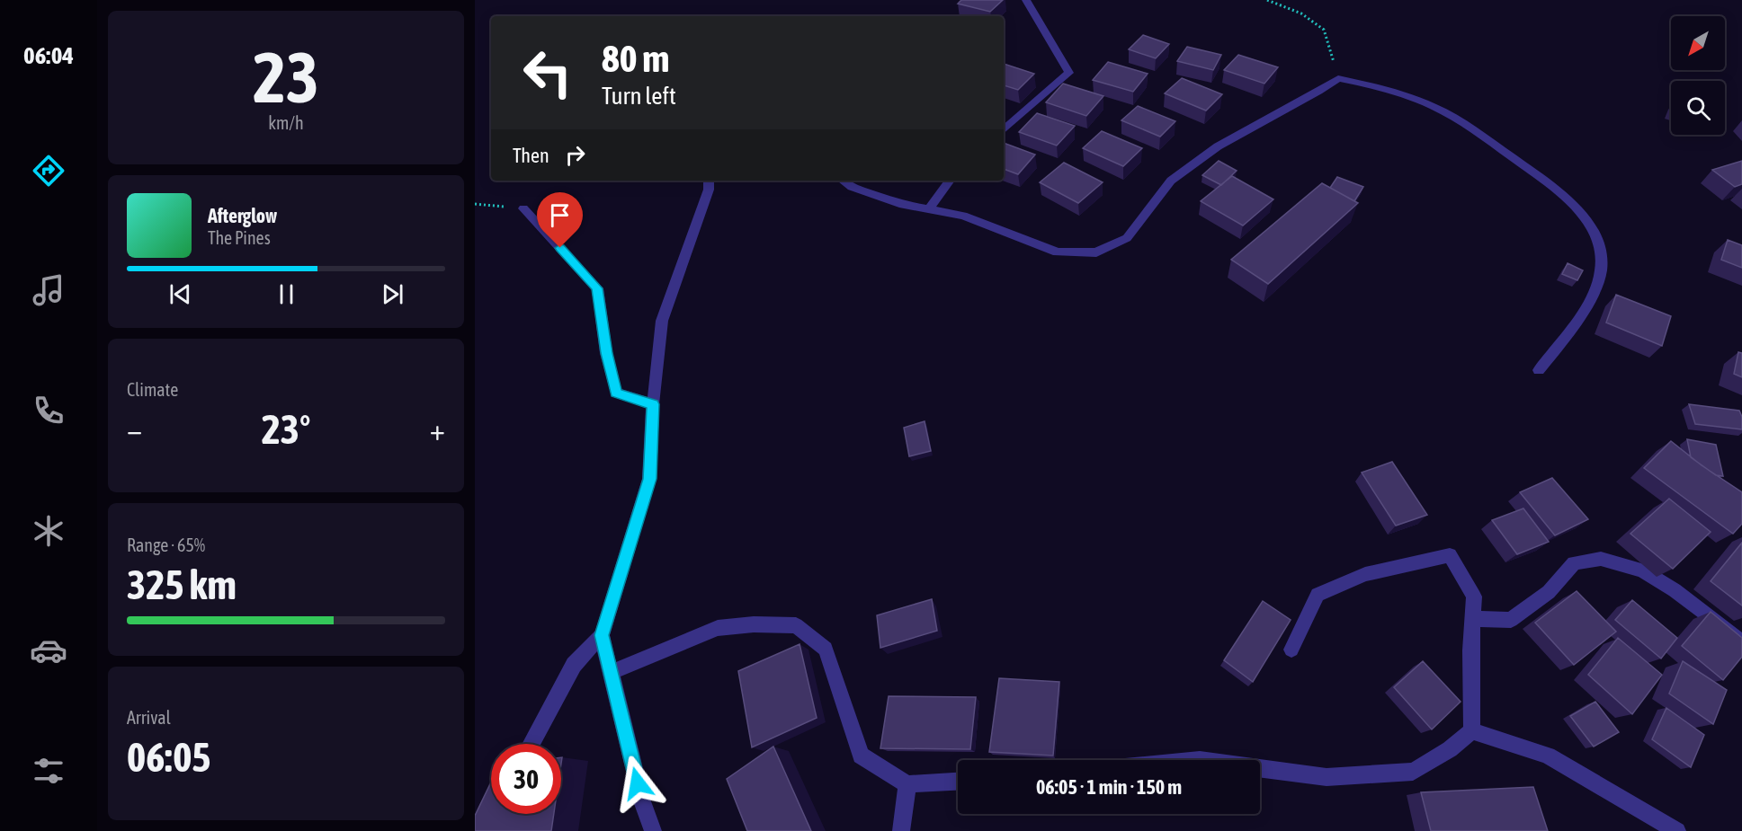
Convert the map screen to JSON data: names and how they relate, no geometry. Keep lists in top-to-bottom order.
{
  "north": "bottom left",
  "page": {
    "tabs": "06:04",
    "tile": [
      ["23", "km/h"],
      "Climate",
      ["Range · 65%", "325 km"],
      ["Arrival", "06:05"]
    ],
    "turn": ["80 m", "Turn left"],
    "then": "Then",
    "song": ["Afterglow", "The Pines"],
    "heat": ["−", "23°", "+"],
    "limit": "30",
    "trip": "06:05 · 1 min · 150 m"
  }
}
